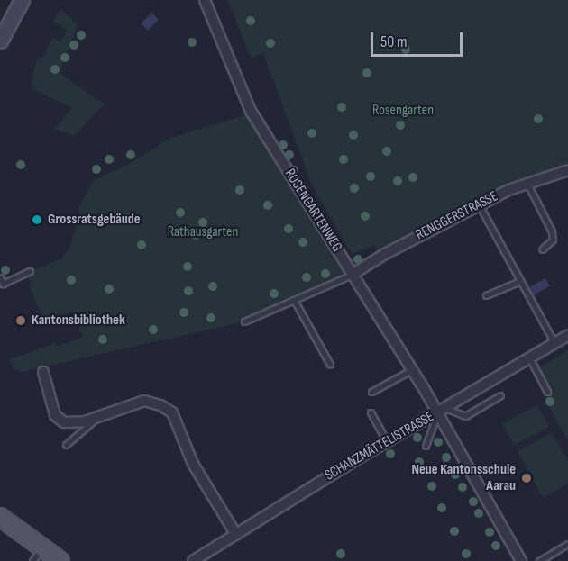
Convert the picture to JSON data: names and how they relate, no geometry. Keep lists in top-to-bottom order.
{
  "streets": {
    "street": ["ROSENGARTENWEG", "RENGGERSTRASSE", "SCHANZMÄTTELISTRASSE"]
  },
  "crossings": [
    ["ROSENGARTENWEG", "RENGGERSTRASSE"],
    ["ROSENGARTENWEG", "SCHANZMÄTTELISTRASSE"]
  ],
  "parks": ["Rosengarten", "Rathausgarten"],
  "places": ["Grossratsgebäude", "Kantonsbibliothek", "Neue Kantonsschule Aarau"],
  "scale_bar": "50 m"
}
